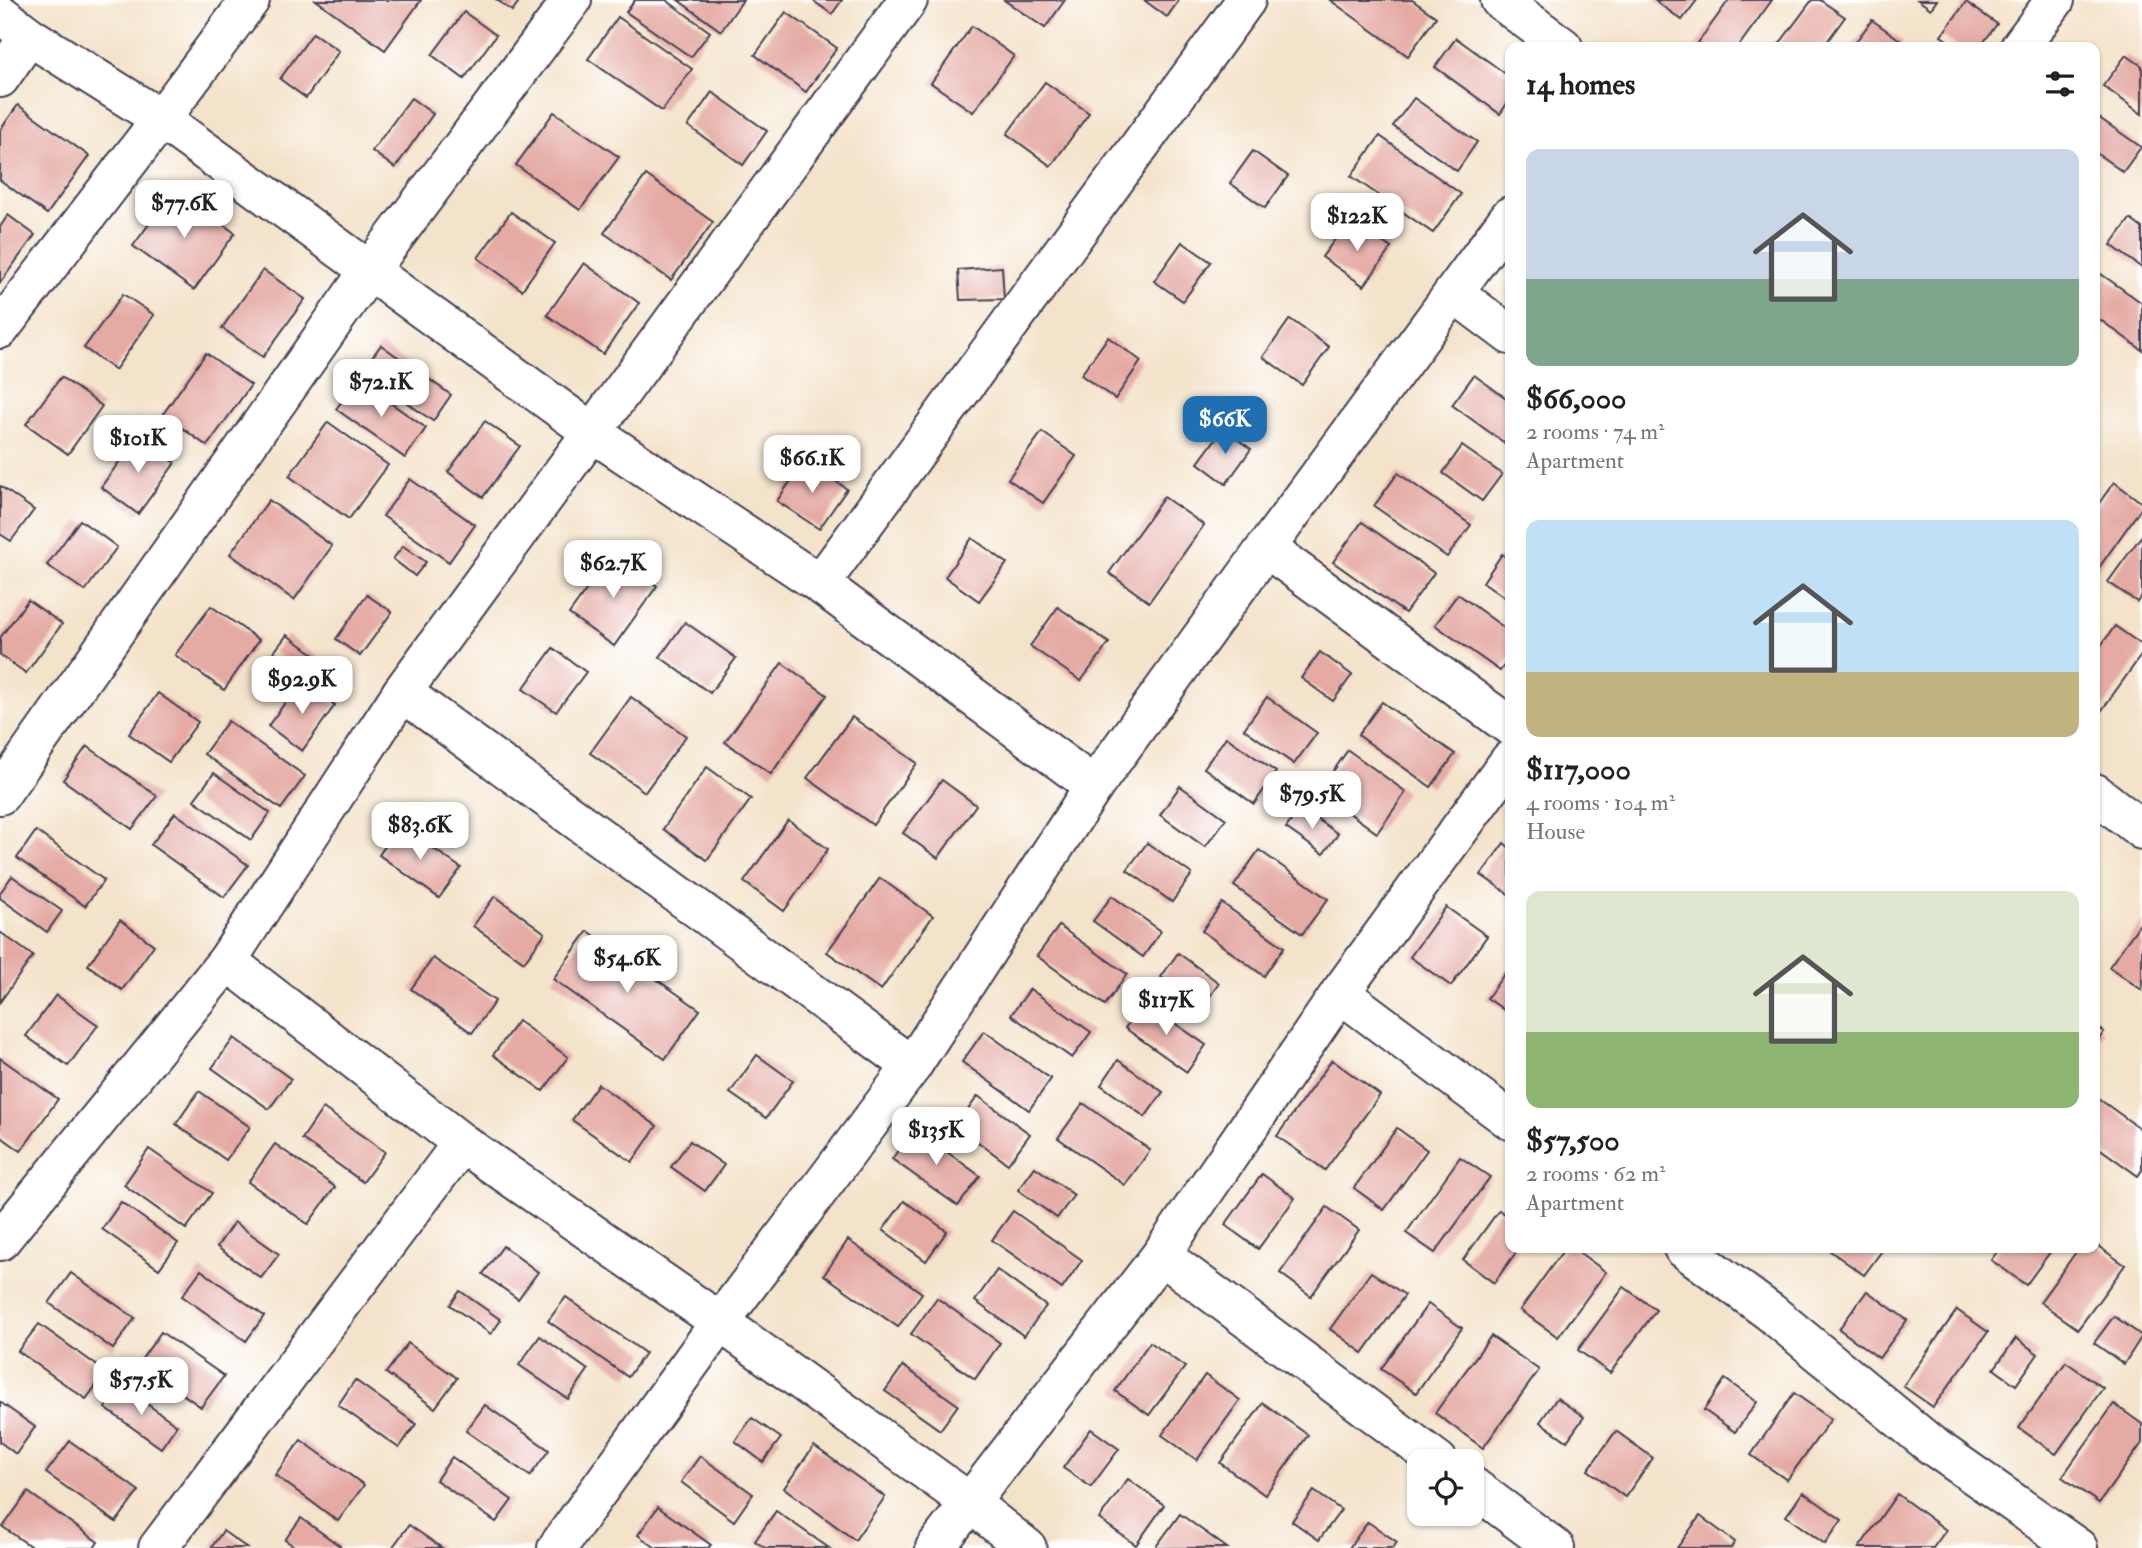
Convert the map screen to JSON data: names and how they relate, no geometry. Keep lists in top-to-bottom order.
{
  "page": {
    "heading": "14 homes",
    "list": [
      {
        "name": "$66,000",
        "note": "2 rooms · 74 m² · Apartment"
      },
      {
        "name": "$117,000",
        "note": "4 rooms · 104 m² · House"
      },
      {
        "name": "$57,500",
        "note": "2 rooms · 62 m² · Apartment"
      }
    ],
    "price": [
      "$77.6K",
      "$122K",
      "$72.1K",
      "$66K",
      "$101K",
      "$66.1K",
      "$62.7K",
      "$92.9K",
      "$79.5K",
      "$83.6K",
      "$54.6K",
      "$117K",
      "$135K",
      "$57.5K"
    ]
  }
}
